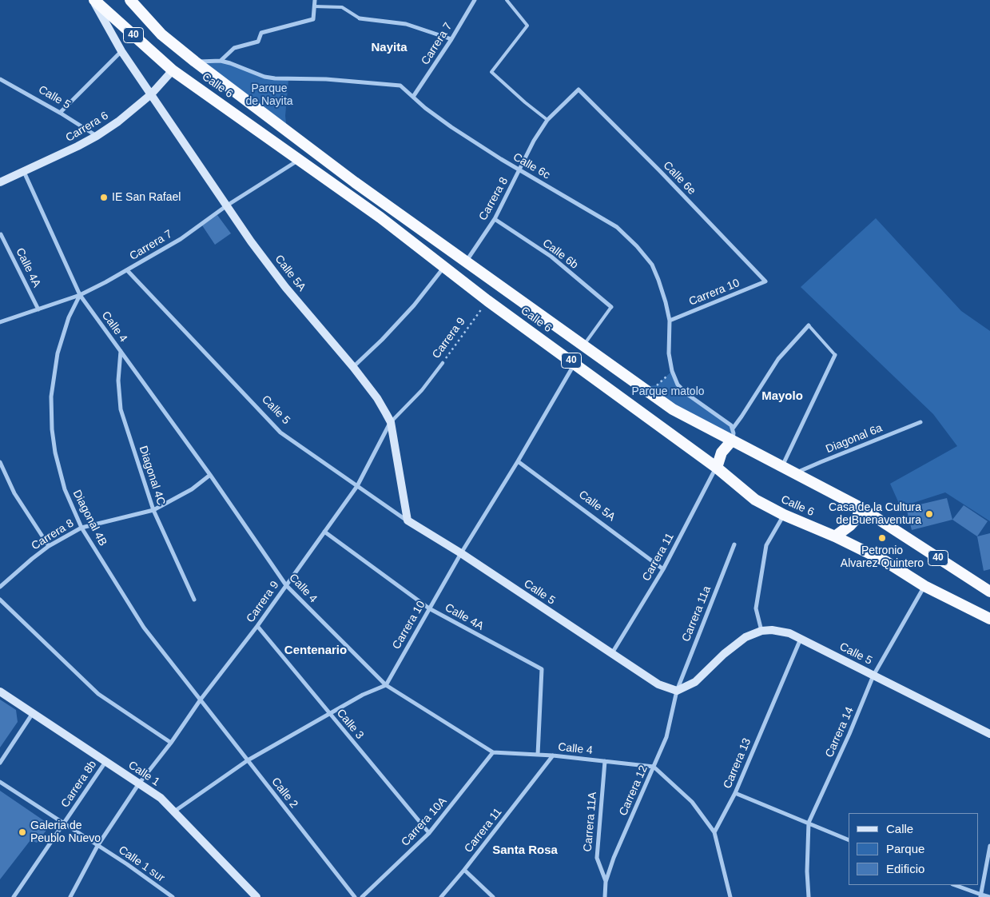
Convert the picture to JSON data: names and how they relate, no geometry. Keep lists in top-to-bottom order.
{
  "streets": {
    "highway": ["40", "Calle 6"],
    "main road": [
      "Calle 5",
      "Carrera 6",
      "Calle 5A",
      "Calle 1"
    ],
    "street": [
      "Carrera 7",
      "Calle 6c",
      "Calle 6e",
      "Carrera 8",
      "Calle 6b",
      "Calle 4A",
      "Carrera 10",
      "Calle 4",
      "Carrera 9",
      "Diagonal 6a",
      "Diagonal 4C",
      "Diagonal 4B",
      "Carrera 11",
      "Carrera 11a",
      "Calle 3",
      "Carrera 14",
      "Carrera 13",
      "Carrera 8b",
      "Carrera 12",
      "Calle 2",
      "Carrera 10A",
      "Carrera 11A",
      "Calle 1 sur"
    ]
  },
  "crossings": [
    ["Carrera 7", "Calle 6"],
    ["Carrera 7", "Calle 5"],
    ["Carrera 7", "Calle 6c"],
    ["Carrera 7", "Calle 4A"],
    ["Carrera 7", "Calle 5A"],
    ["Carrera 7", "Calle 4"],
    ["Carrera 7", "Diagonal 4B"],
    ["Calle 6", "Carrera 6"],
    ["Calle 6", "Calle 6c"],
    ["Calle 6", "Carrera 8"],
    ["Calle 6", "Calle 5A"],
    ["Calle 6", "Carrera 10"],
    ["Calle 6", "Carrera 9"],
    ["Calle 6", "Diagonal 6a"],
    ["Calle 6", "Carrera 11"],
    ["Calle 6", "Carrera 14"],
    ["Calle 5", "Carrera 6"],
    ["Calle 5", "Calle 5A"],
    ["Calle 5", "Carrera 10"],
    ["Calle 5", "Carrera 9"],
    ["Calle 5", "Carrera 11"],
    ["Calle 5", "Carrera 11a"],
    ["Calle 5", "Carrera 14"],
    ["Calle 5", "Carrera 13"],
    ["Calle 5", "Carrera 12"],
    ["Carrera 6", "Calle 5A"],
    ["Carrera 6", "Calle 4"],
    ["Calle 6c", "Carrera 8"],
    ["Calle 6c", "Carrera 10"],
    ["Calle 6e", "Carrera 8"],
    ["Calle 6e", "Carrera 10"],
    ["Carrera 8", "Calle 6b"],
    ["Carrera 8", "Calle 4"],
    ["Carrera 8", "Diagonal 4C"],
    ["Carrera 8", "Diagonal 4B"],
    ["Calle 4A", "Carrera 10"],
    ["Calle 4A", "Calle 4"],
    ["Calle 4A", "Carrera 9"],
    ["Calle 5A", "Carrera 10"],
    ["Calle 5A", "Carrera 9"],
    ["Calle 5A", "Carrera 11"],
    ["Carrera 10", "Calle 4"],
    ["Calle 4", "Carrera 9"],
    ["Calle 4", "Diagonal 4C"],
    ["Calle 4", "Diagonal 4B"],
    ["Calle 4", "Carrera 11"],
    ["Calle 4", "Carrera 12"],
    ["Calle 4", "Carrera 10A"],
    ["Calle 4", "Carrera 11A"],
    ["Carrera 9", "Diagonal 4B"],
    ["Carrera 9", "Calle 3"],
    ["Carrera 9", "Calle 1"],
    ["Carrera 9", "Calle 2"],
    ["Carrera 9", "Calle 1 sur"],
    ["Diagonal 4B", "Calle 2"],
    ["Carrera 11a", "Carrera 12"],
    ["Calle 3", "Carrera 10A"],
    ["Calle 1", "Carrera 8b"],
    ["Carrera 8b", "Calle 1 sur"],
    ["Carrera 12", "Carrera 11A"]
  ],
  "districts": [
    "Nayita",
    "Mayolo",
    "Centenario",
    "Santa Rosa"
  ],
  "parks": ["Parque de Nayita", "Parque matolo"],
  "places": [
    "IE San Rafael",
    "Casa de la Cultura de Buenaventura",
    "Petronio Alvarez Quintero",
    "Galeria de Peublo Nuevo"
  ],
  "legend": ["Calle", "Parque", "Edificio"]
}
